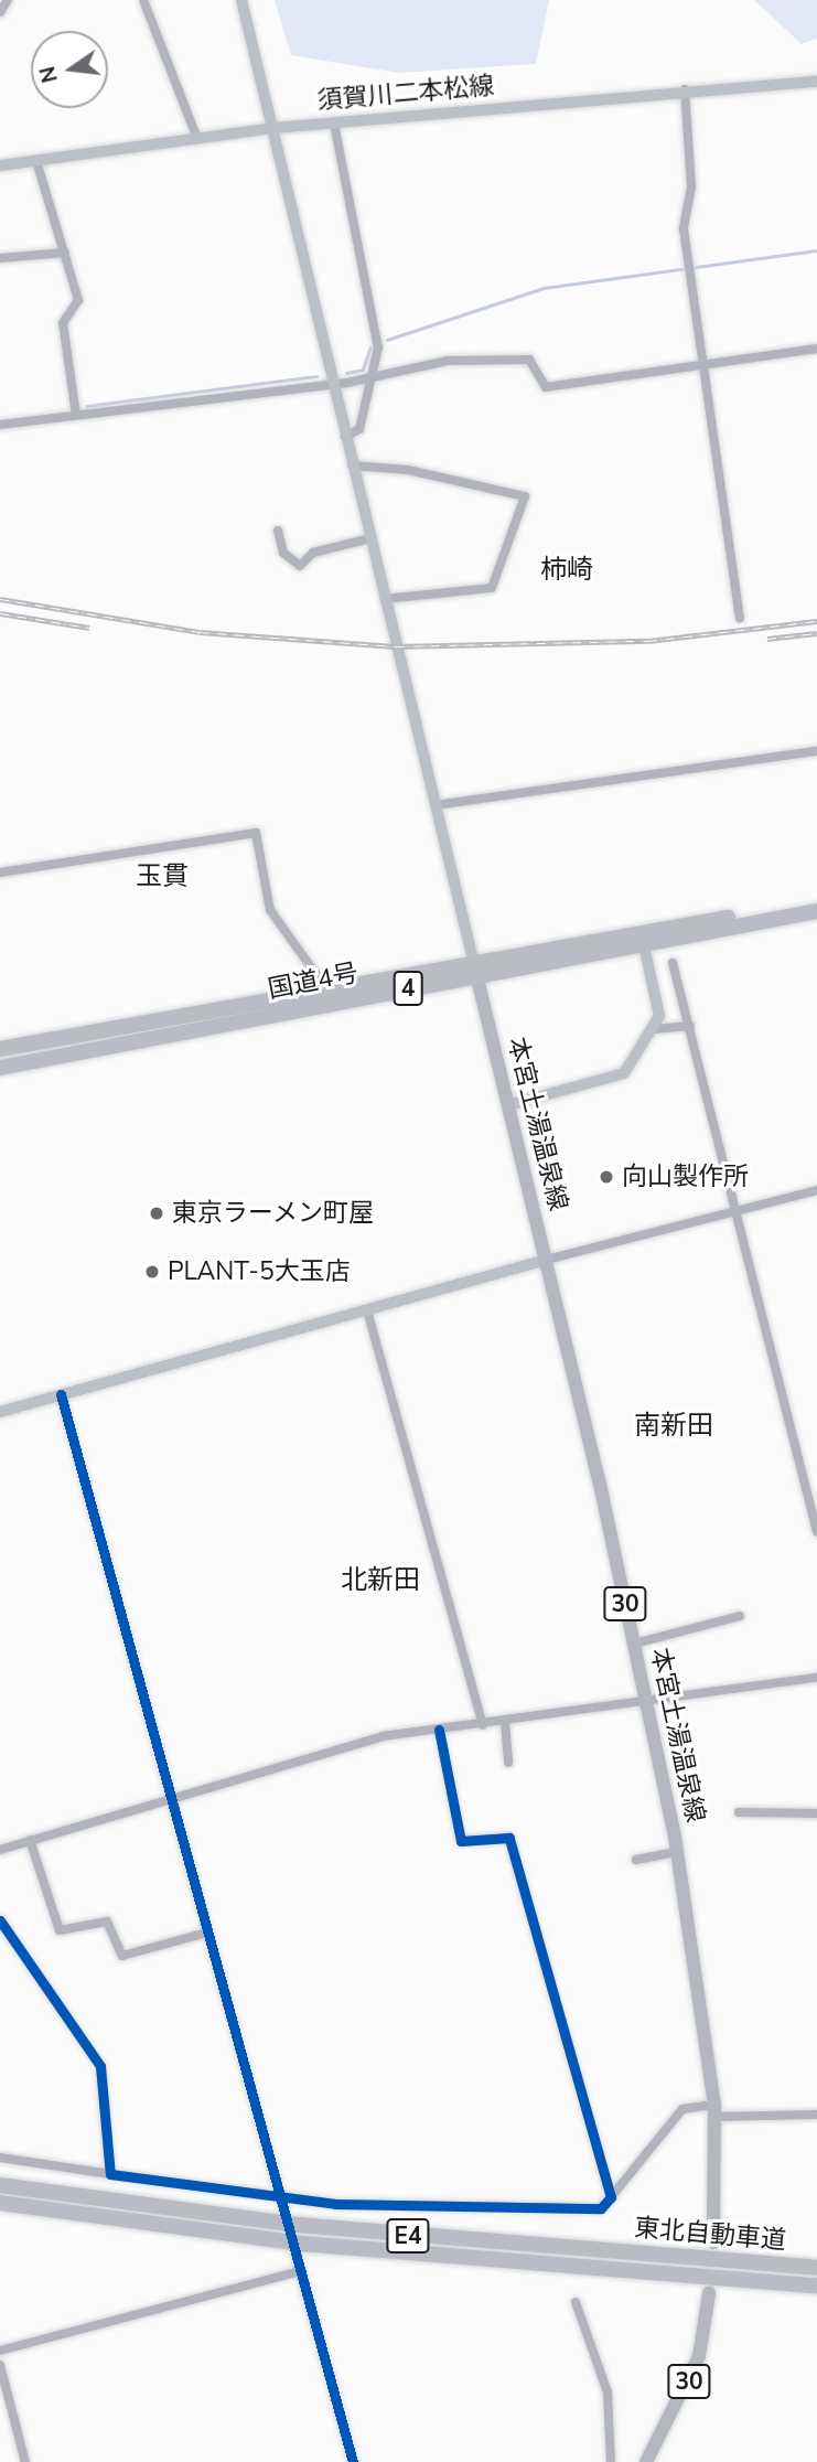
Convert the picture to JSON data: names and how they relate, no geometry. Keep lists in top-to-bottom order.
{
  "streets": {
    "highway": [
      "国道4号",
      "4",
      "東北自動車道",
      "E4"
    ],
    "main road": ["本宮土湯温泉線", "30"],
    "street": ["須賀川二本松線"]
  },
  "crossings": [
    ["国道4号", "本宮土湯温泉線"]
  ],
  "districts": [
    "柿崎",
    "玉貫",
    "南新田",
    "北新田"
  ],
  "places": ["向山製作所", "東京ラーメン町屋", "PLANT-5大玉店"],
  "north": "left"
}
